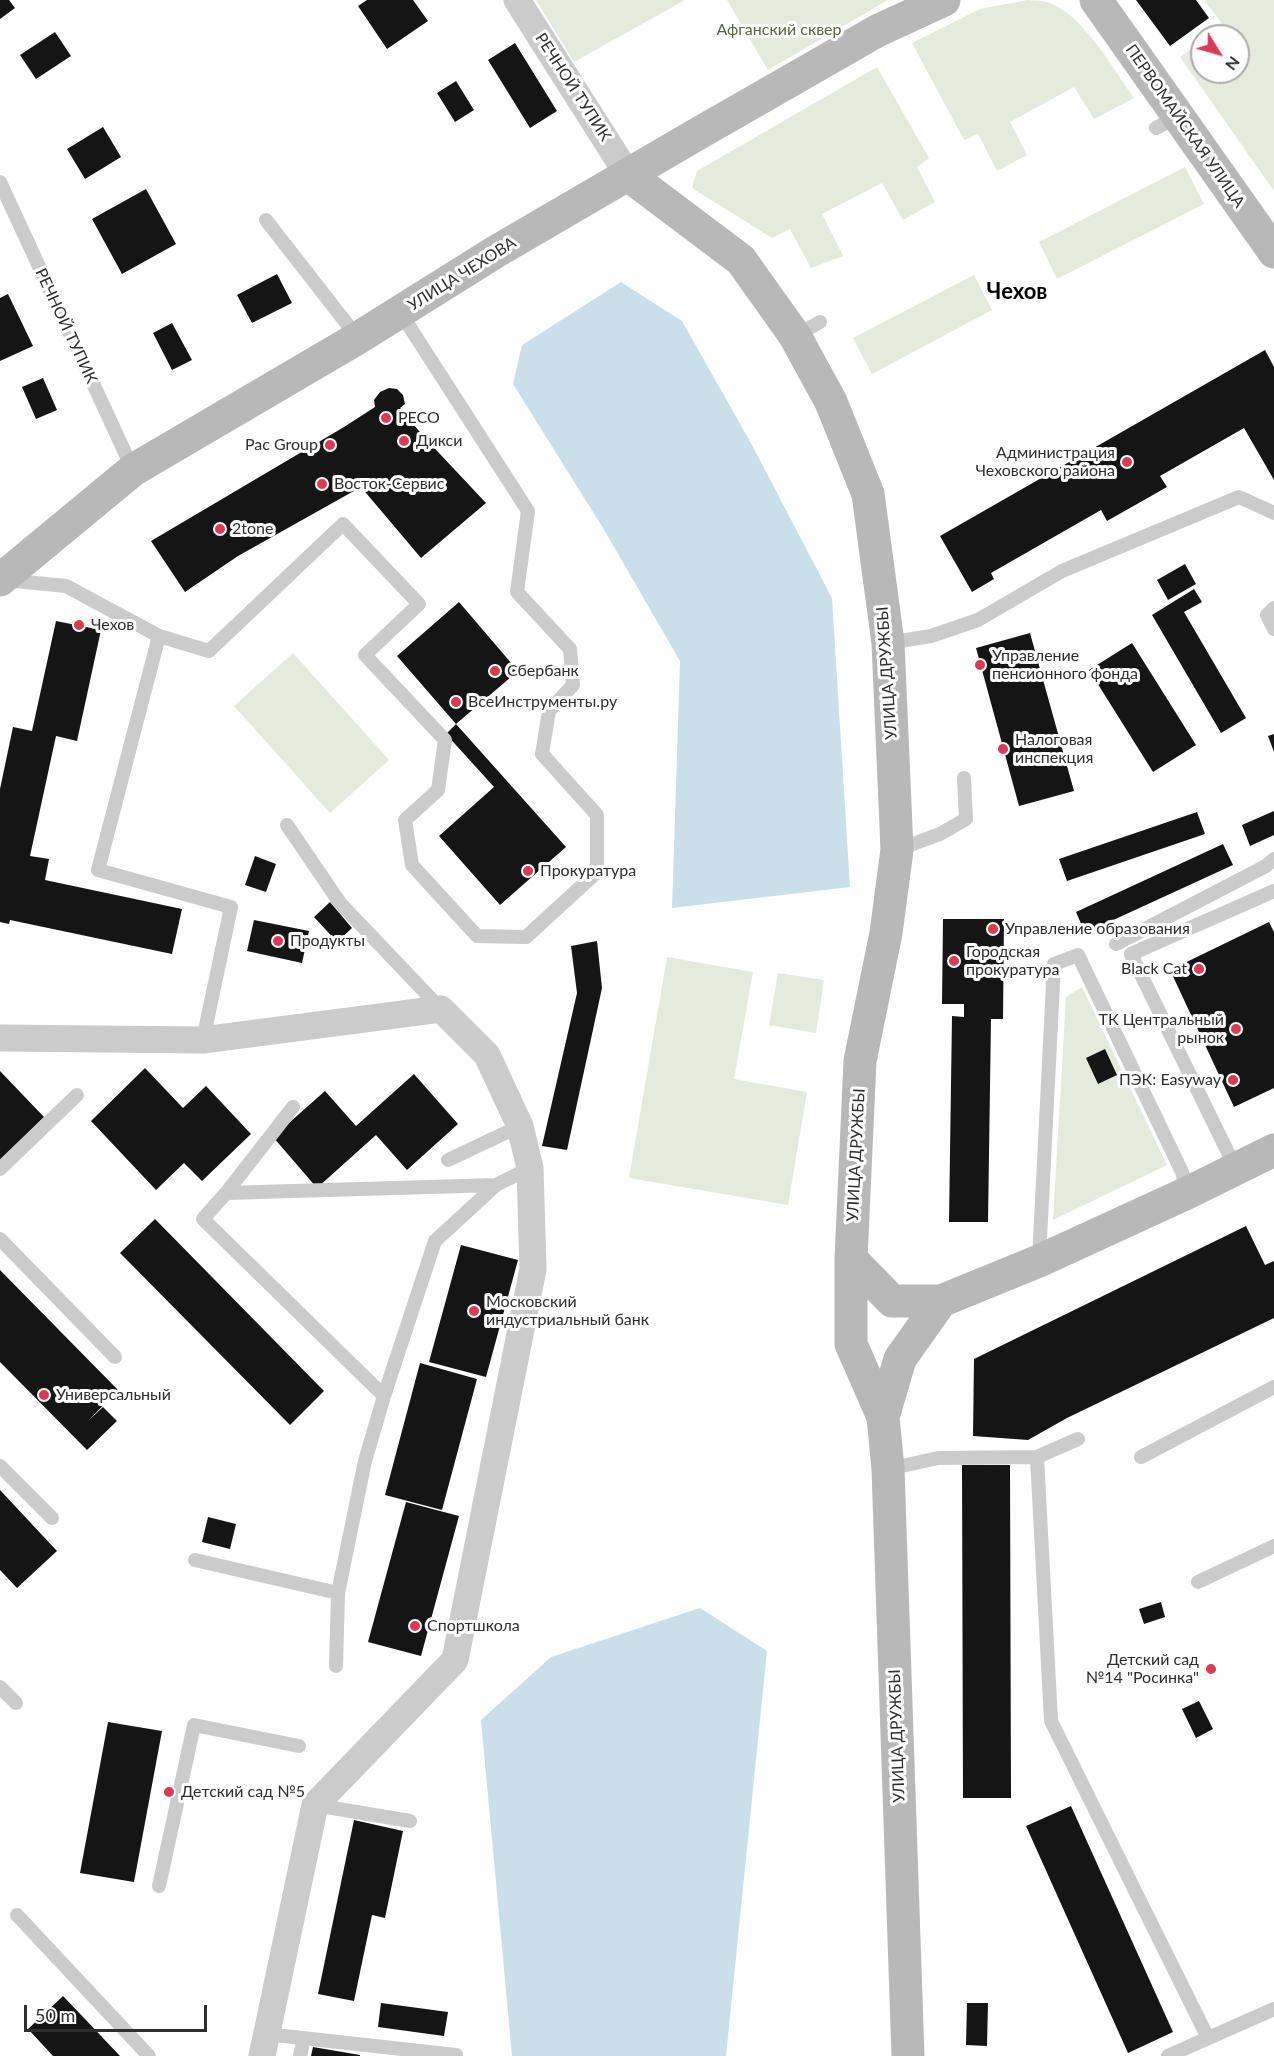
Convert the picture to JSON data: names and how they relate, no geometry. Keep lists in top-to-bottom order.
{
  "streets": {
    "street": [
      "РЕЧНОЙ ТУПИК",
      "ПЕРВОМАЙСКАЯ УЛИЦА",
      "УЛИЦА ЧЕХОВА",
      "УЛИЦА ДРУЖБЫ"
    ]
  },
  "crossings": [
    ["РЕЧНОЙ ТУПИК", "УЛИЦА ЧЕХОВА"],
    ["РЕЧНОЙ ТУПИК", "УЛИЦА ДРУЖБЫ"],
    ["УЛИЦА ЧЕХОВА", "УЛИЦА ДРУЖБЫ"]
  ],
  "districts": ["Чехов"],
  "parks": ["Афганский сквер"],
  "places": [
    "РЕСО",
    "Дикси",
    "Pac Group",
    "Администрация Чеховского района",
    "Восток-Сервис",
    "2tone",
    "Чехов",
    "Управление пенсионного фонда",
    "Сбербанк",
    "ВсеИнструменты.ру",
    "Налоговая инспекция",
    "Прокуратура",
    "Управление образования",
    "Продукты",
    "Городская прокуратура",
    "Black Cat",
    "ТК Центральный рынок",
    "ПЭК: Easyway",
    "Московский индустриальный банк",
    "Универсальный",
    "Спортшкола",
    "Детский сад №14 \"Росинка\"",
    "Детский сад №5"
  ],
  "scale_bar": "50 m",
  "north": "bottom right"
}
